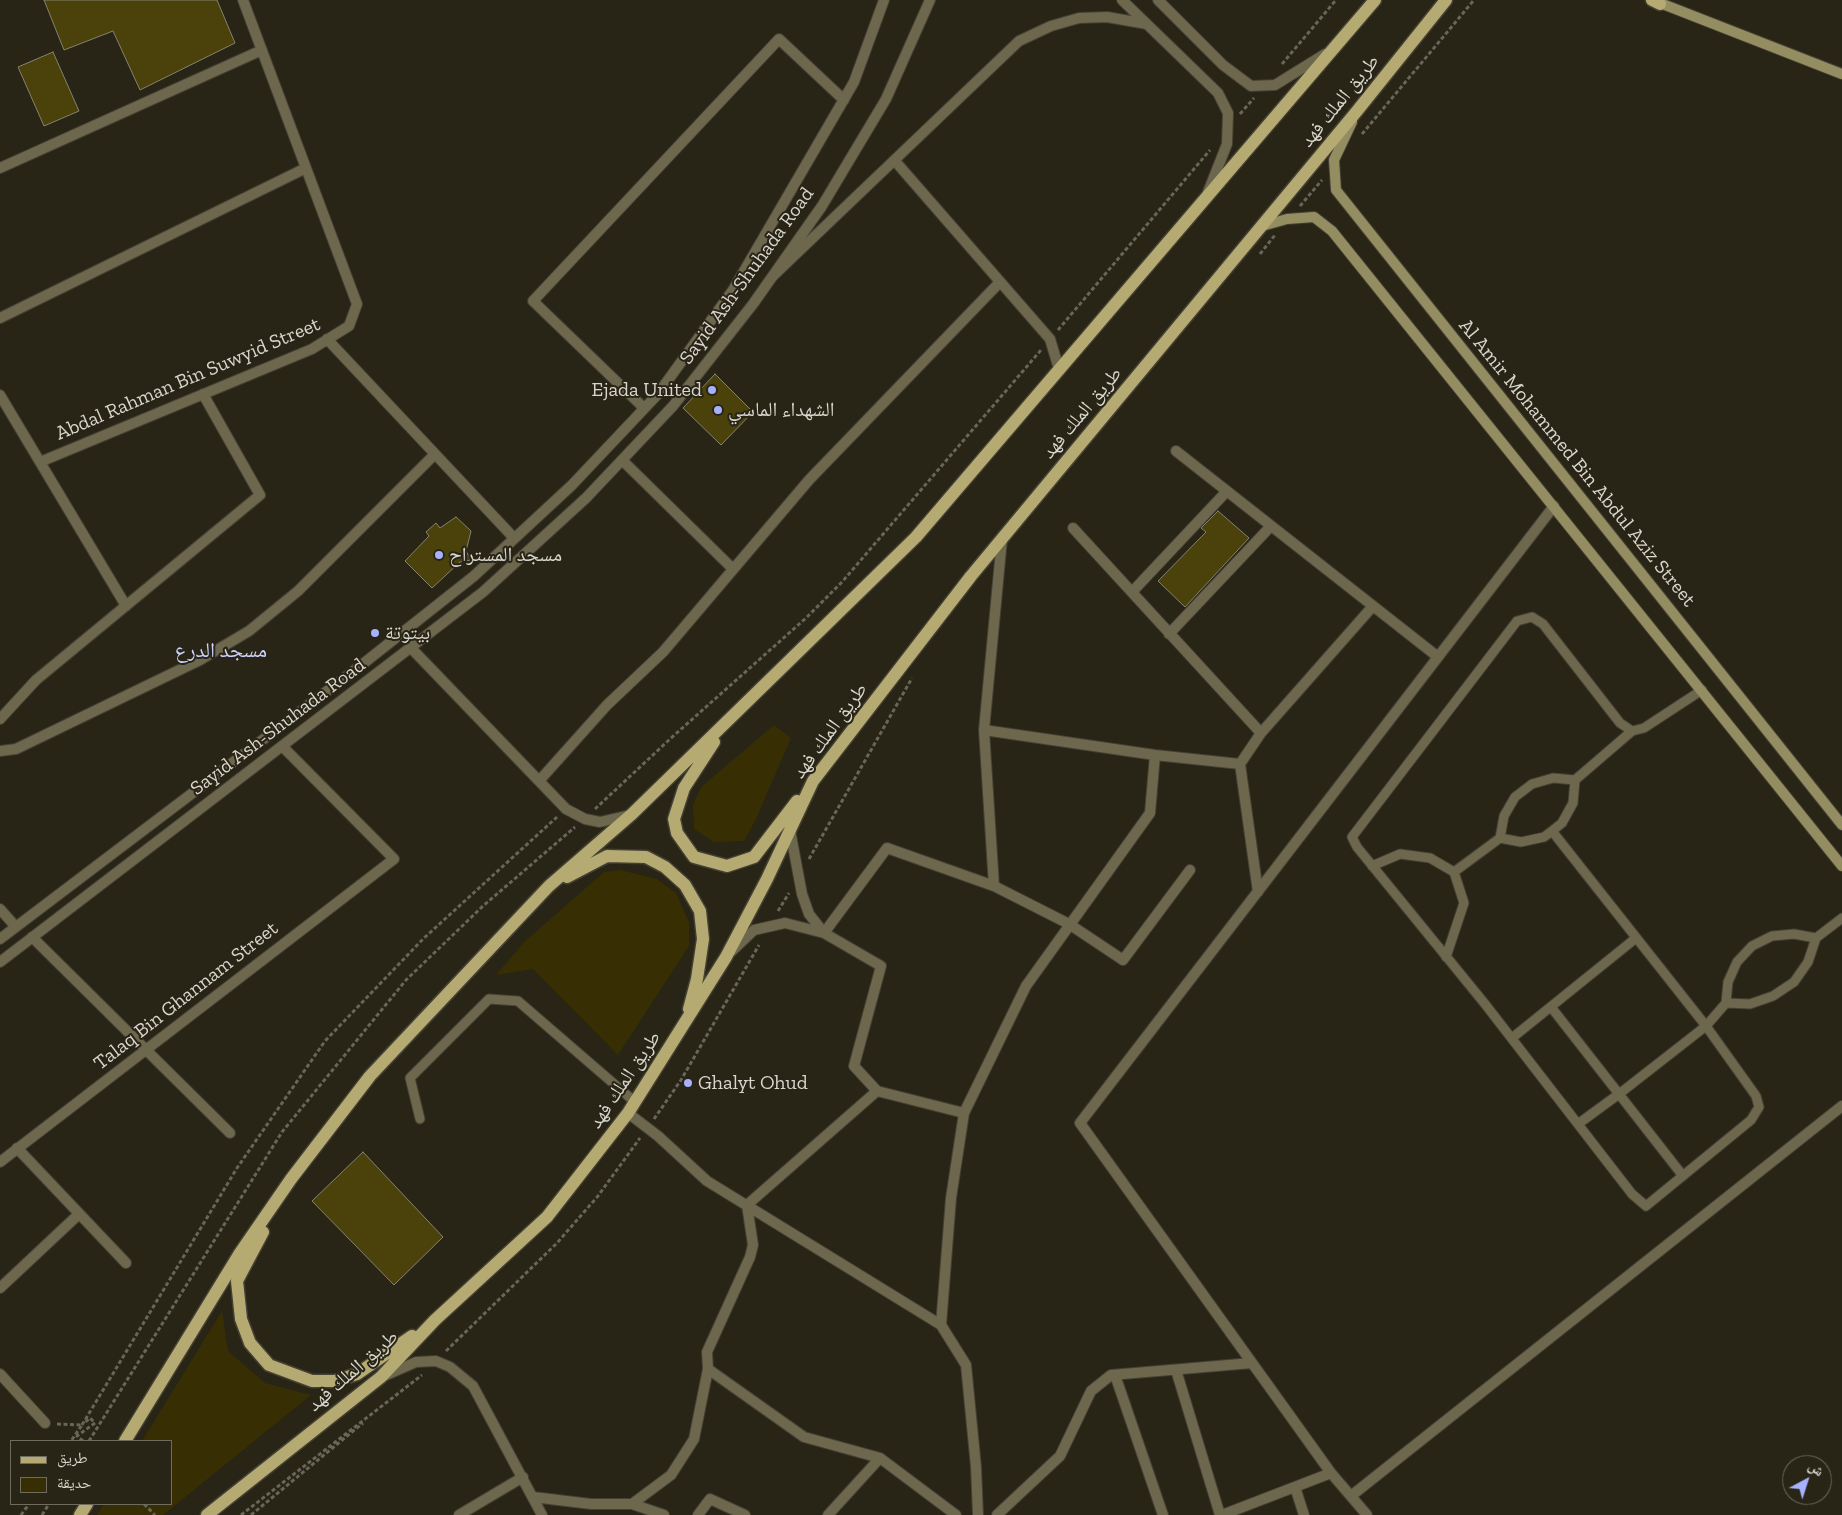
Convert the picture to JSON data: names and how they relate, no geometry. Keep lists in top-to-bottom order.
{
  "streets": {
    "main road": ["طريق الملك فهد", "Al Amir Mohammed Bin Abdul Aziz Street"],
    "street": ["Sayid Ash-Shuhada Road", "Abdal Rahman Bin Suwyid Street", "Talaq Bin Ghannam Street"]
  },
  "crossings": [
    ["طريق الملك فهد", "Al Amir Mohammed Bin Abdul Aziz Street"],
    ["Sayid Ash-Shuhada Road", "Talaq Bin Ghannam Street"]
  ],
  "districts": ["مسجد الدرع"],
  "places": [
    "Ejada United",
    "الشهداء الماسي",
    "مسجد المستراح",
    "بيتوتة",
    "Ghalyt Ohud"
  ],
  "legend": ["طريق", "حديقة"],
  "north": "top right"
}
